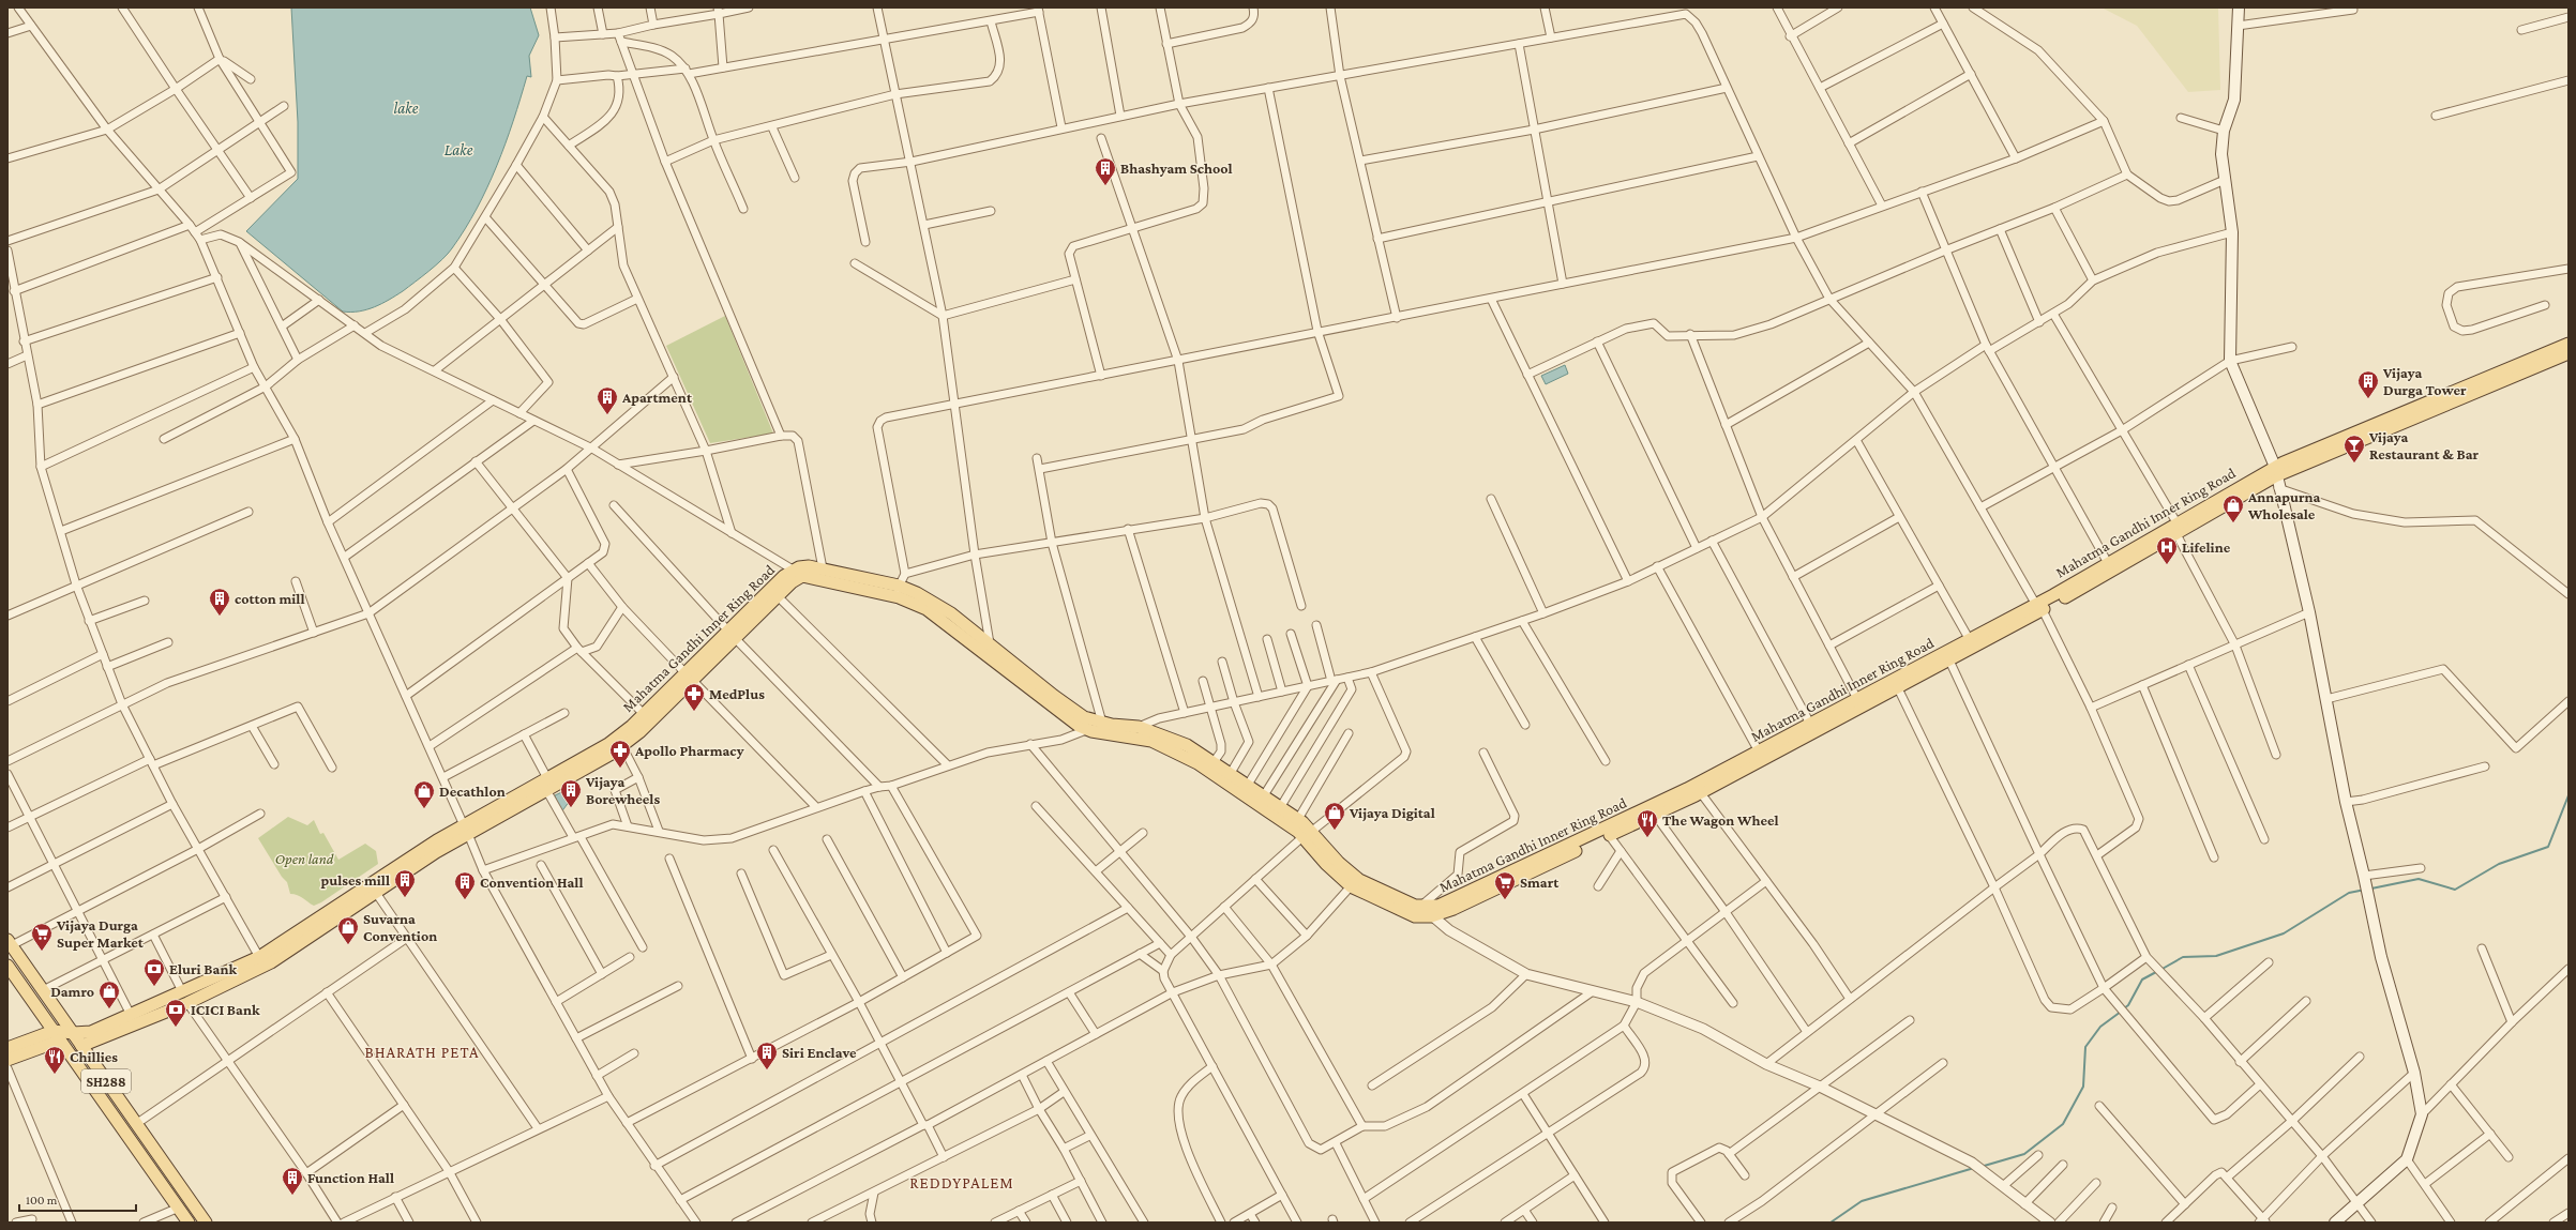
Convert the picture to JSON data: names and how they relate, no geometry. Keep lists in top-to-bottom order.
{
  "streets": {
    "main road": ["Mahatma Gandhi Inner Ring Road", "SH288"]
  },
  "crossings": [
    ["Mahatma Gandhi Inner Ring Road", "SH288"]
  ],
  "districts": ["BHARATH PETA", "REDDYPALEM"],
  "water": ["lake", "Lake"],
  "parks": ["Open land"],
  "places": {
    "building": [
      "Bhashyam School",
      "Vijaya Durga Tower",
      "Apartment",
      "cotton mill",
      "Vijaya Borewheels",
      "pulses mill",
      "Convention Hall",
      "Siri Enclave",
      "Function Hall"
    ],
    "bar": ["Vijaya Restaurant & Bar"],
    "shop": [
      "Annapurna Wholesale",
      "Decathlon",
      "Vijaya Digital",
      "Suvarna Convention",
      "Damro"
    ],
    "hospital": ["Lifeline"],
    "pharmacy": ["MedPlus", "Apollo Pharmacy"],
    "restaurant": ["The Wagon Wheel", "Chillies"],
    "supermarket": ["Smart", "Vijaya Durga Super Market"],
    "bank": ["Eluri Bank", "ICICI Bank"]
  },
  "scale_bar": "100 m"
}
